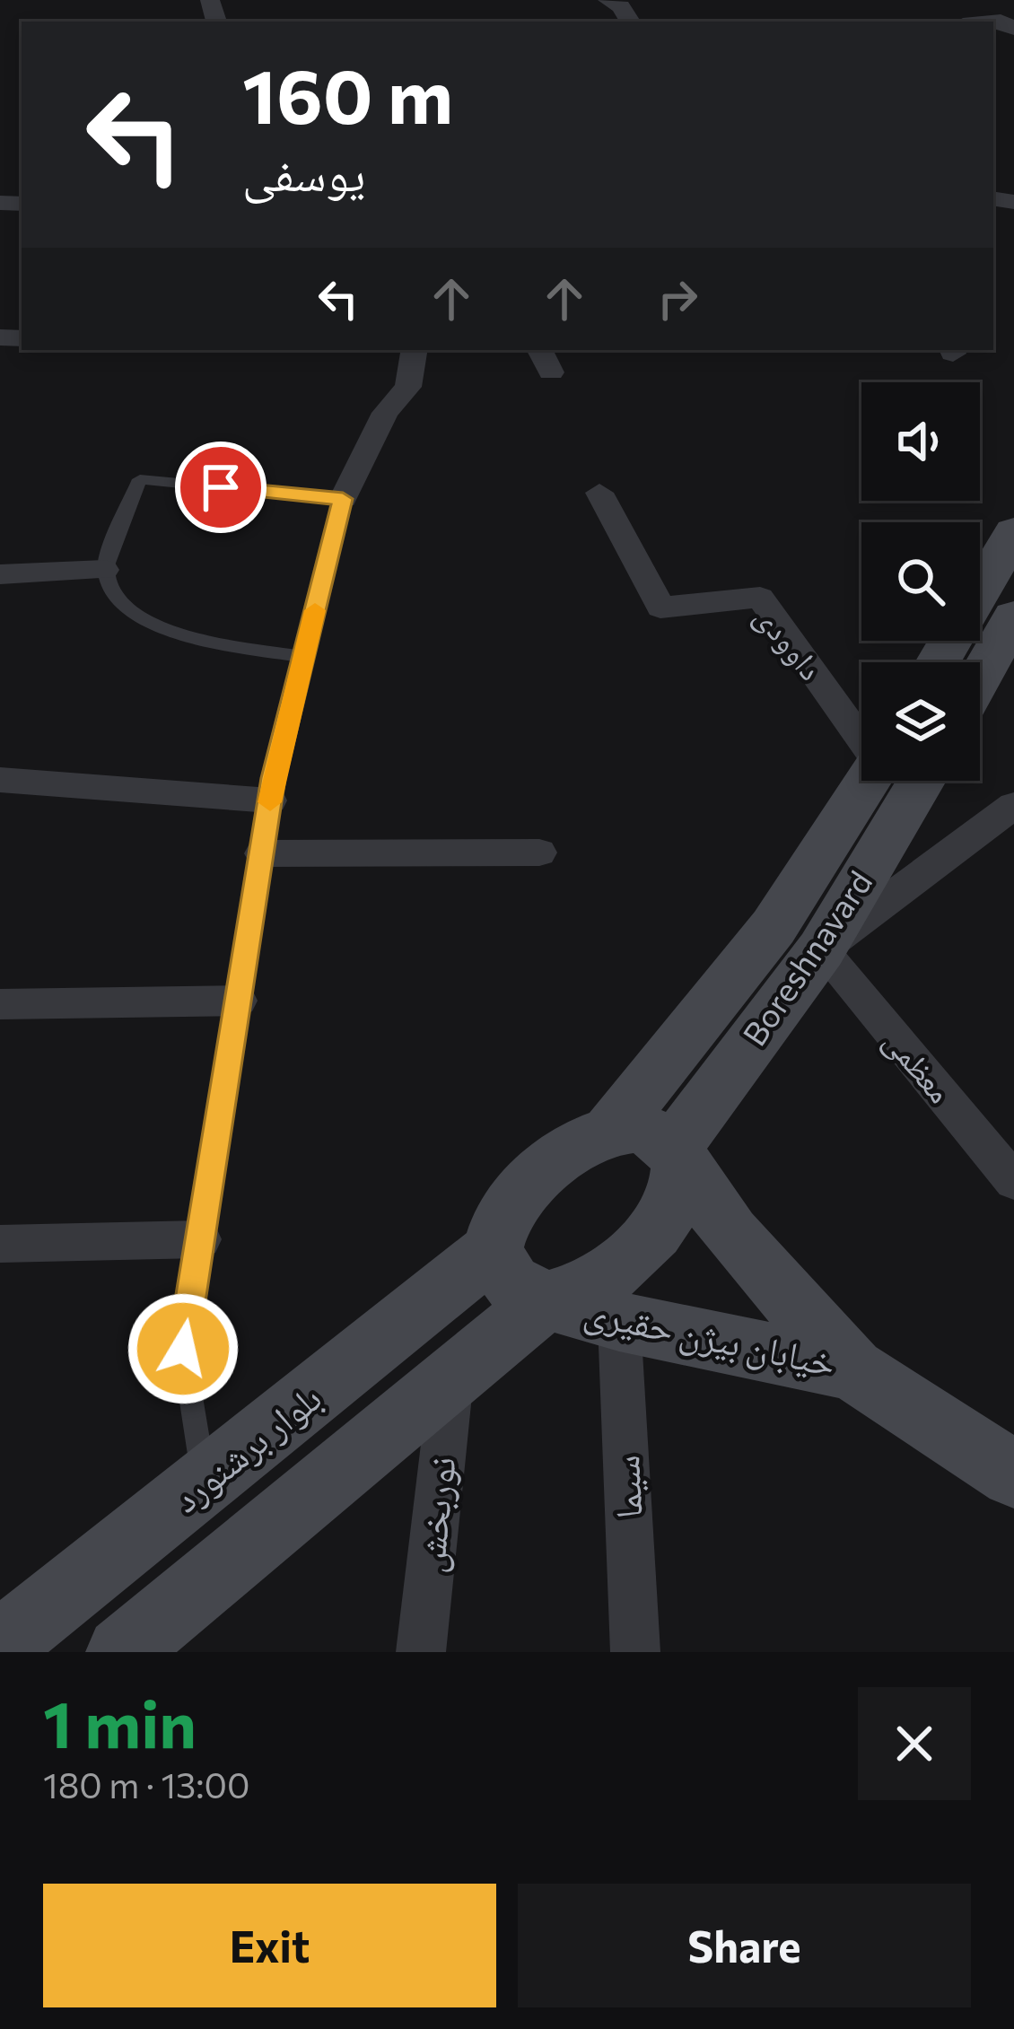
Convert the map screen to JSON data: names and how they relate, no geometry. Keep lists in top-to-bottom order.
{
  "streets": {
    "main road": ["Boreshnavard", "خیابان بیژن حقیری", "بلوار برشنورد"],
    "street": [
      "داوودی",
      "معظمی",
      "سیما",
      "نوربخش"
    ]
  },
  "crossings": [
    ["Boreshnavard", "معظمی"],
    ["Boreshnavard", "خیابان بیژن حقیری"],
    ["Boreshnavard", "بلوار برشنورد"],
    ["خیابان بیژن حقیری", "بلوار برشنورد"],
    ["خیابان بیژن حقیری", "سیما"]
  ],
  "page": {
    "turn": ["160 m", "یوسفی"],
    "heading": ["1 min", "180 m · 13:00"],
    "buttons": ["Exit", "Share"]
  }
}
